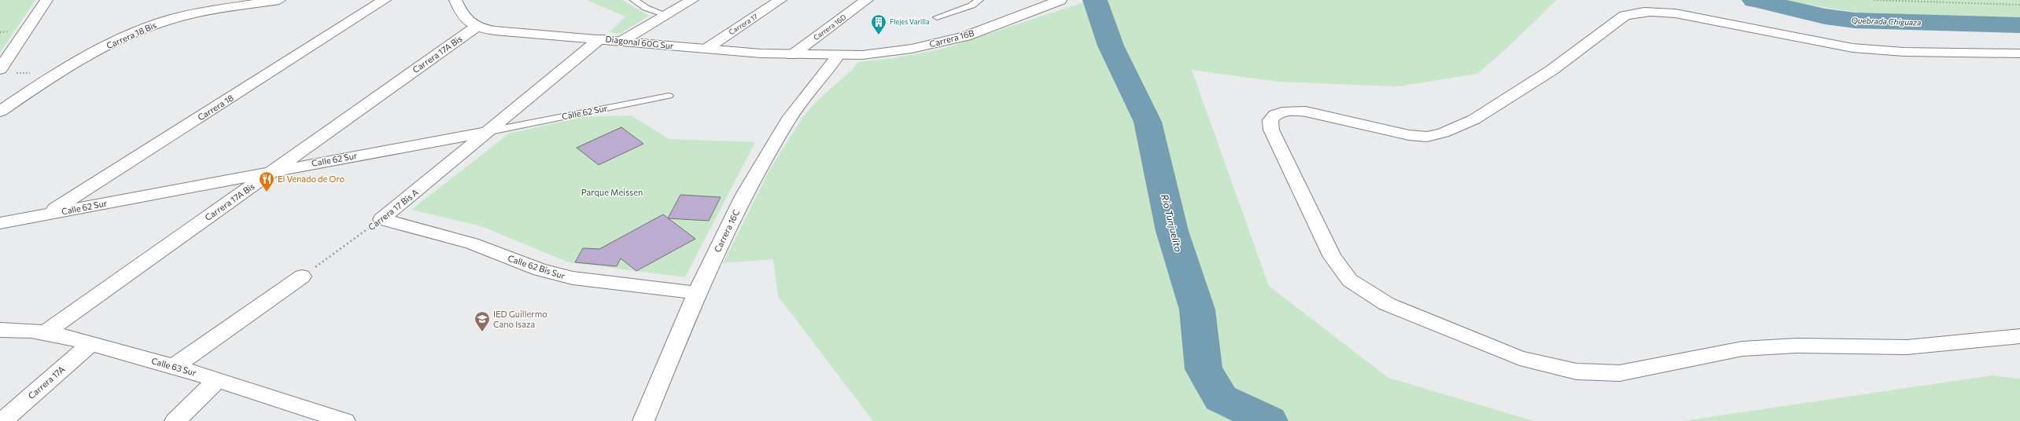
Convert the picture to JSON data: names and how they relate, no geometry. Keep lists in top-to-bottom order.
{
  "streets": {
    "main road": [
      "Carrera 17",
      "Carrera 16D",
      "Carrera 18 Bis",
      "Carrera 16B",
      "Diagonal 60G Sur",
      "Carrera 17A Bis",
      "Carrera 18",
      "Calle 62 Sur",
      "Carrera 17 Bis A",
      "Carrera 16C",
      "Calle 62 Bis Sur",
      "Calle 63 Sur",
      "Carrera 17A"
    ]
  },
  "crossings": [
    ["Carrera 17", "Diagonal 60G Sur"],
    ["Carrera 16D", "Diagonal 60G Sur"],
    ["Carrera 16B", "Diagonal 60G Sur"],
    ["Carrera 16B", "Carrera 16C"],
    ["Diagonal 60G Sur", "Carrera 17A Bis"],
    ["Diagonal 60G Sur", "Carrera 17 Bis A"],
    ["Diagonal 60G Sur", "Carrera 16C"],
    ["Carrera 17A Bis", "Calle 62 Sur"],
    ["Carrera 17A Bis", "Calle 63 Sur"],
    ["Carrera 18", "Calle 62 Sur"],
    ["Calle 62 Sur", "Carrera 17 Bis A"],
    ["Carrera 17 Bis A", "Calle 62 Bis Sur"],
    ["Carrera 16C", "Calle 62 Bis Sur"],
    ["Calle 63 Sur", "Carrera 17A"]
  ],
  "water": ["Quebrada Chiguaza", "Río Tunjuelito"],
  "parks": ["Parque Meissen"],
  "places": {
    "building": ["Flejes Varilla"],
    "restaurant": ["El Venado de Oro"],
    "school or university": ["IED Guillermo Cano Isaza"]
  }
}
